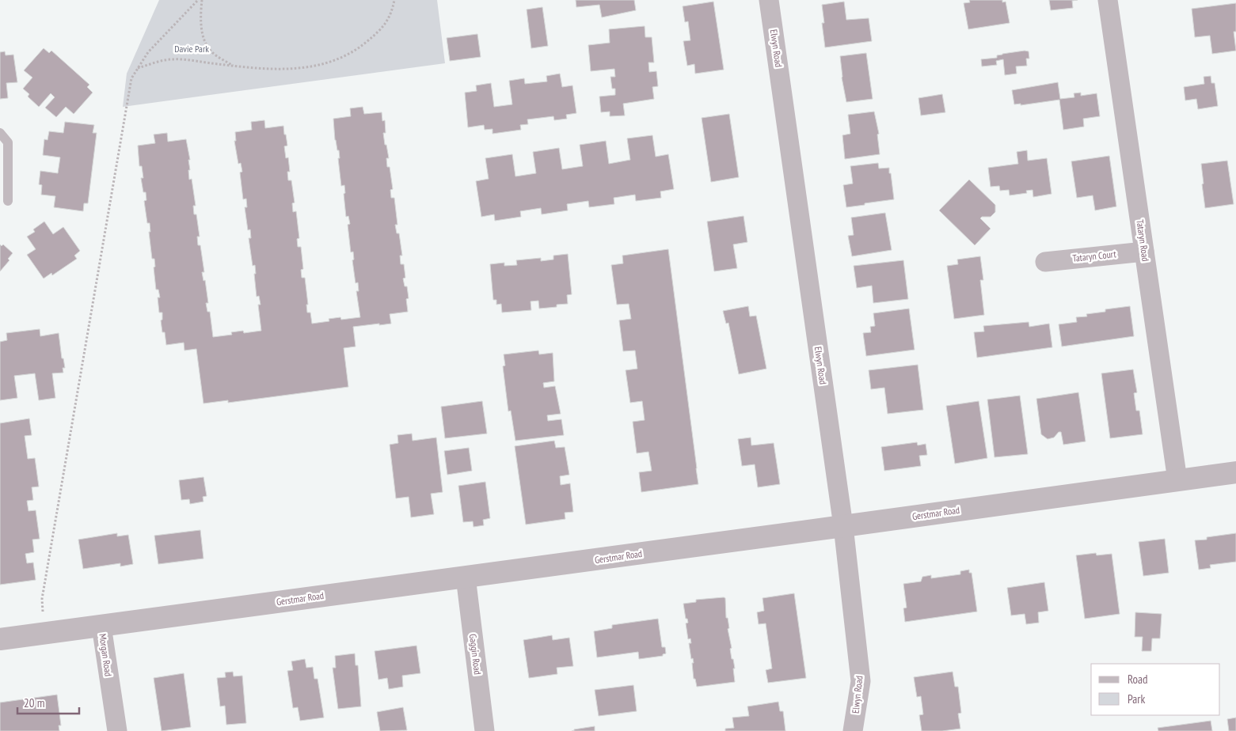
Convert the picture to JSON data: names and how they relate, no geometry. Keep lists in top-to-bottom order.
{
  "streets": {
    "street": [
      "Elwyn Road",
      "Tataryn Road",
      "Tataryn Court",
      "Gerstmar Road",
      "Gaggin Road",
      "Morgan Road"
    ]
  },
  "crossings": [
    ["Elwyn Road", "Gerstmar Road"],
    ["Tataryn Road", "Tataryn Court"],
    ["Tataryn Road", "Gerstmar Road"],
    ["Gerstmar Road", "Gaggin Road"],
    ["Gerstmar Road", "Morgan Road"]
  ],
  "parks": ["Davie Park"],
  "legend": ["Road", "Park"],
  "scale_bar": "20 m"
}
